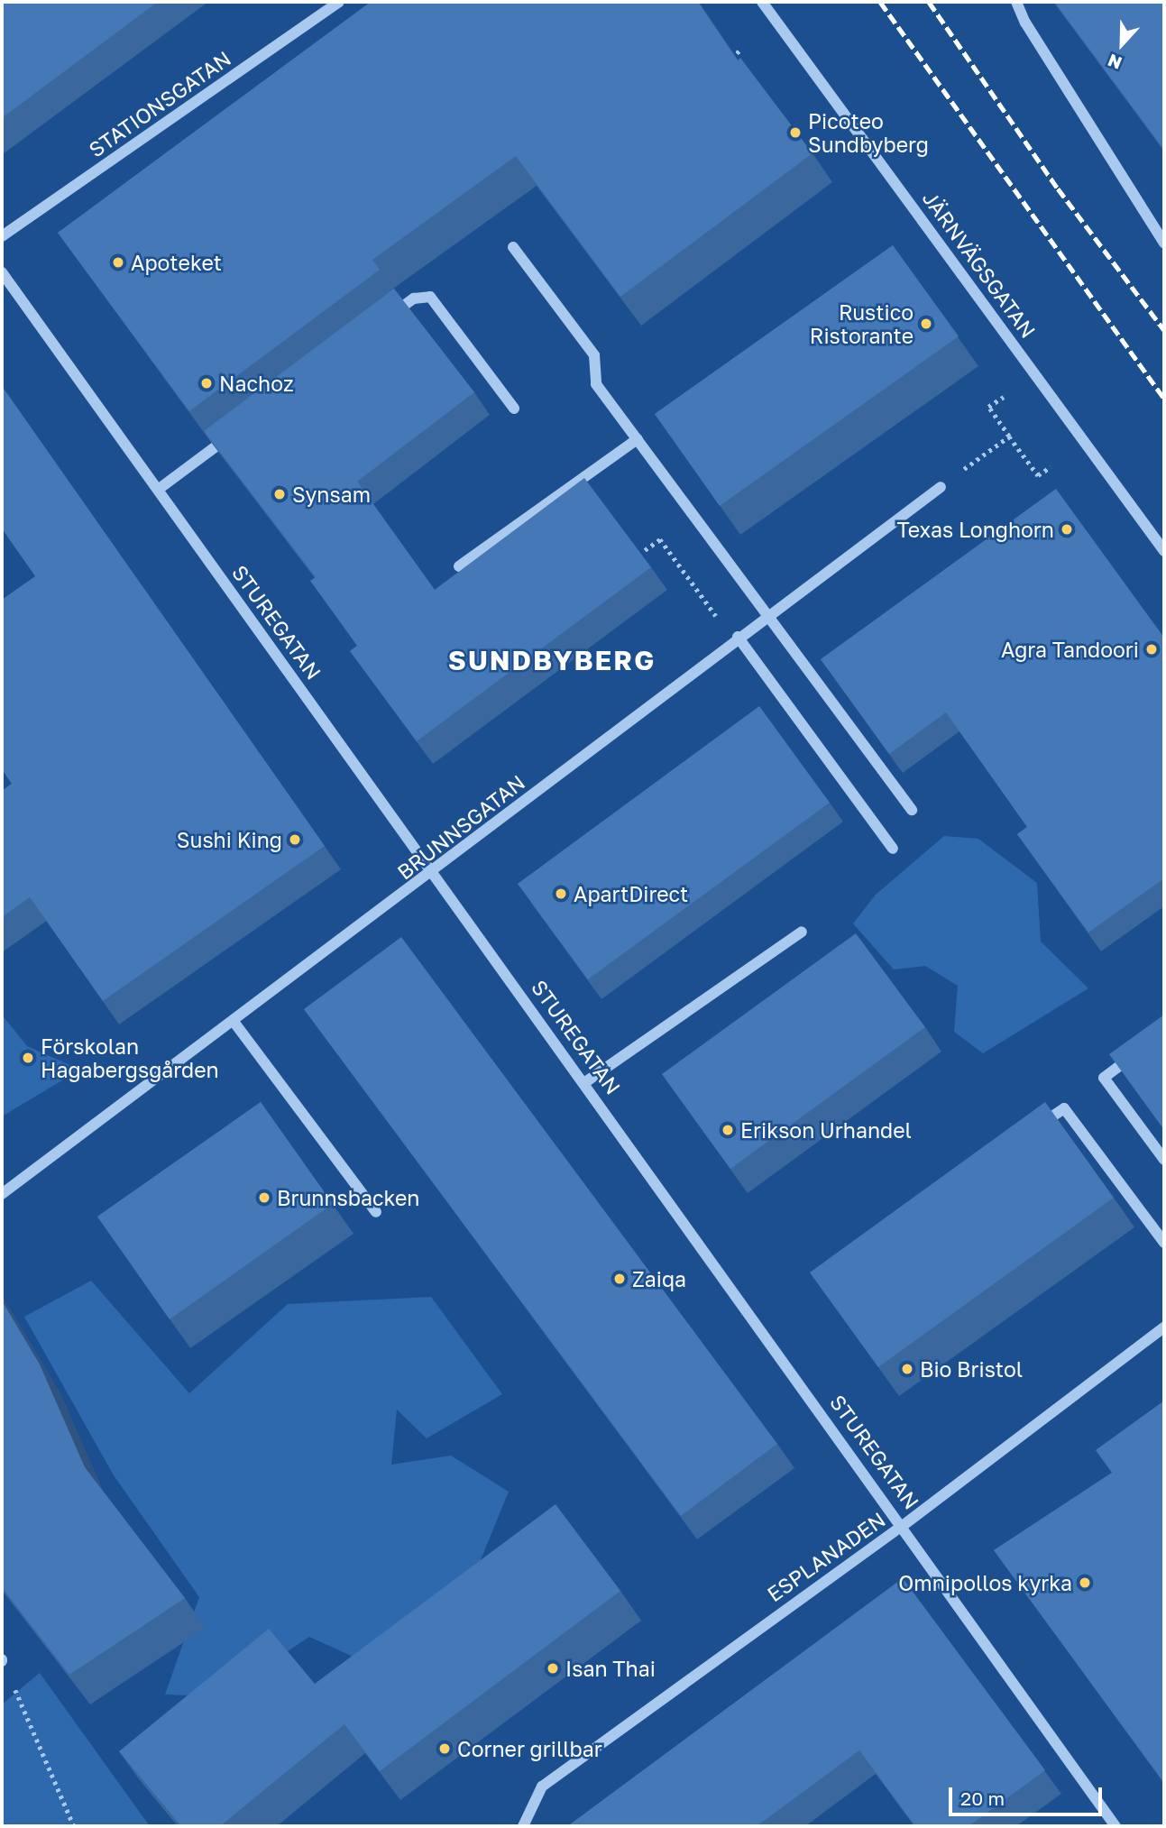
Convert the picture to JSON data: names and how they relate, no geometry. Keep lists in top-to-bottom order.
{
  "streets": {
    "street": [
      "STATIONSGATAN",
      "JÄRNVÄGSGATAN",
      "STUREGATAN",
      "BRUNNSGATAN",
      "ESPLANADEN"
    ]
  },
  "crossings": [
    ["STUREGATAN", "BRUNNSGATAN"],
    ["STUREGATAN", "ESPLANADEN"]
  ],
  "districts": ["SUNDBYBERG"],
  "places": [
    "Picoteo Sundbyberg",
    "Apoteket",
    "Rustico Ristorante",
    "Nachoz",
    "Synsam",
    "Texas Longhorn",
    "Agra Tandoori",
    "Sushi King",
    "ApartDirect",
    "Förskolan Hagabergsgården",
    "Erikson Urhandel",
    "Brunnsbacken",
    "Zaiqa",
    "Bio Bristol",
    "Omnipollos kyrka",
    "Isan Thai",
    "Corner grillbar"
  ],
  "scale_bar": "20 m",
  "north": "bottom"
}
